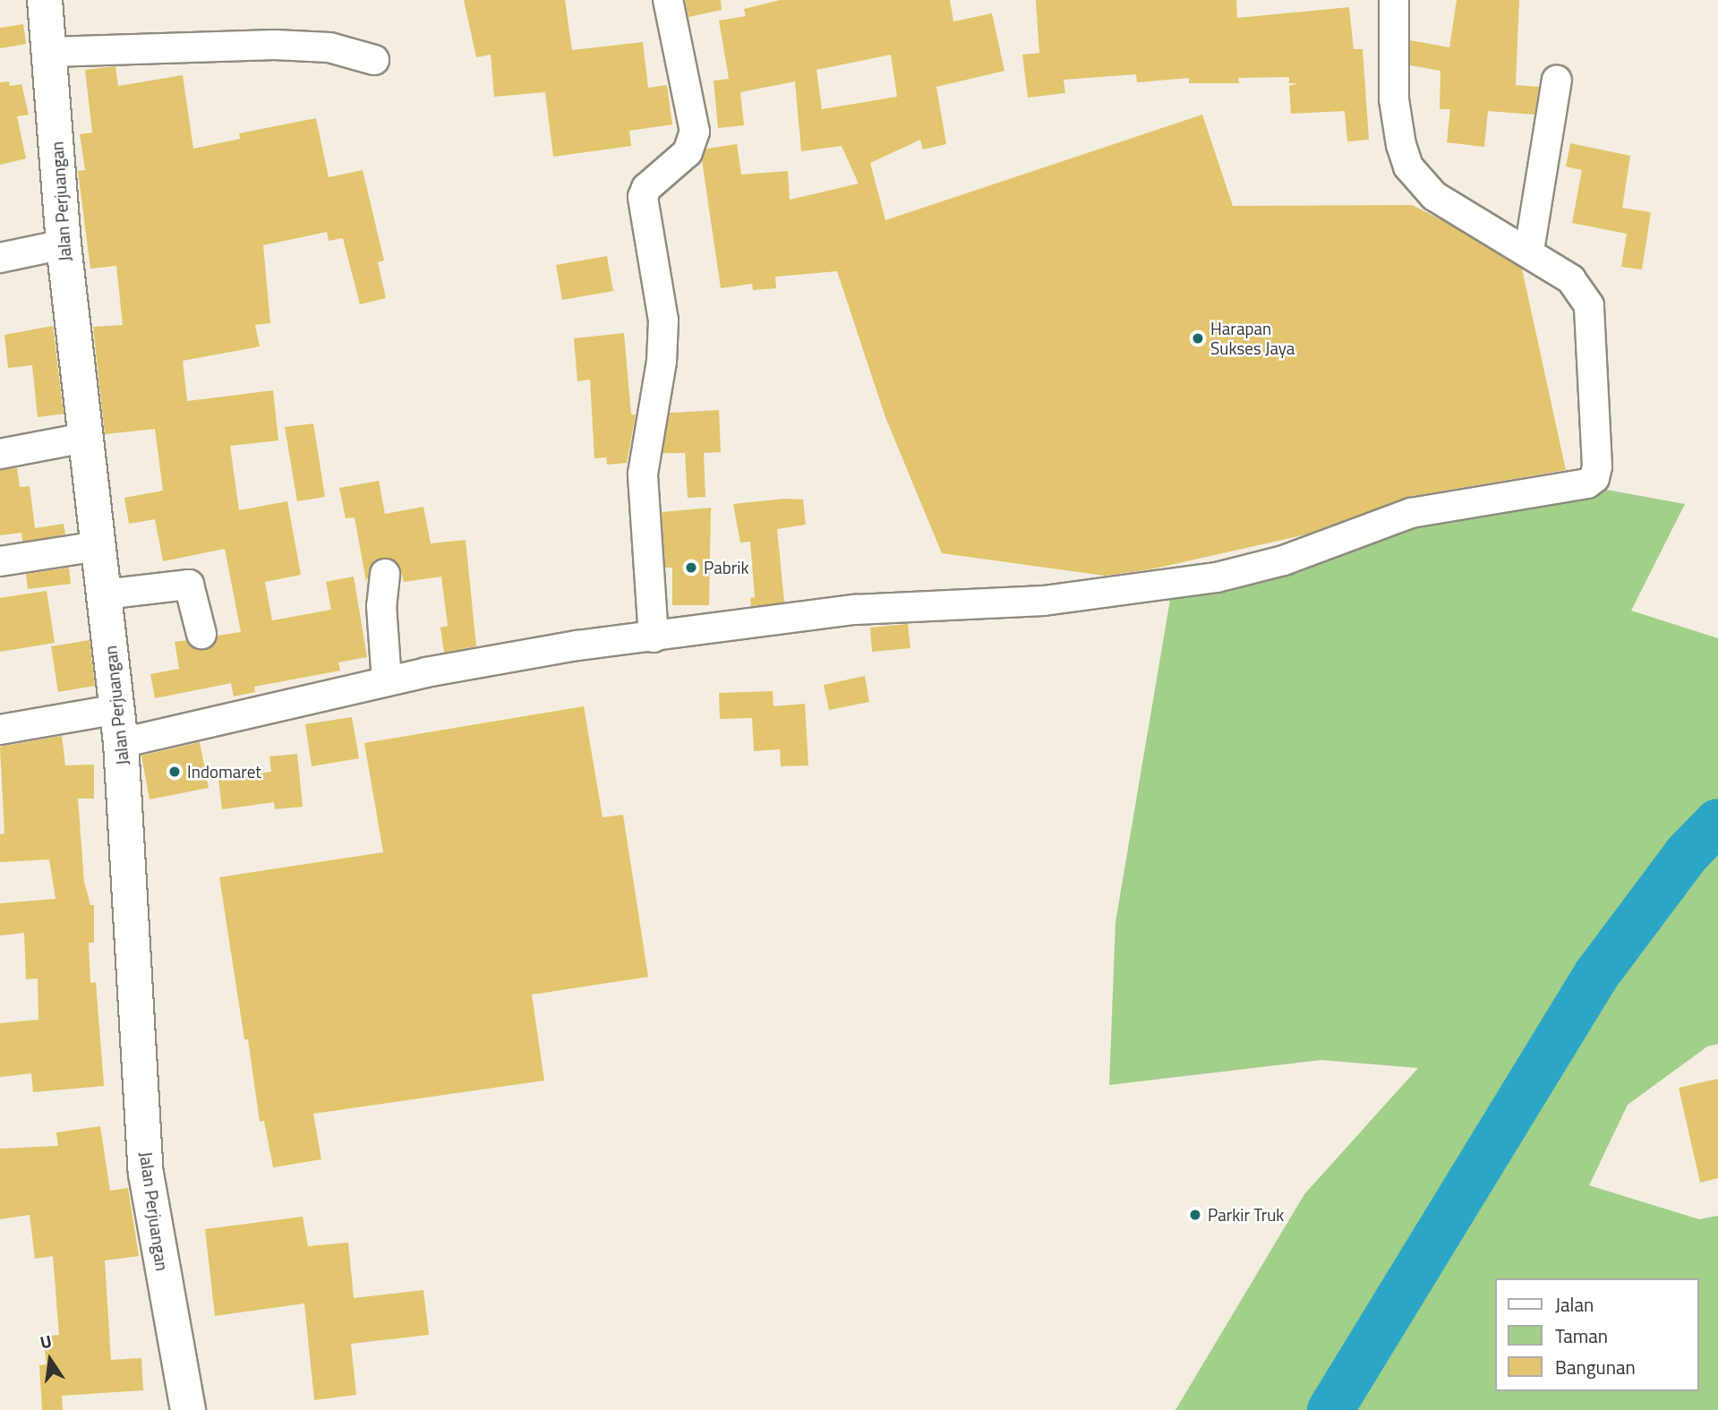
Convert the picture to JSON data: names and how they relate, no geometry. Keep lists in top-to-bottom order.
{
  "streets": {
    "street": ["Jalan Perjuangan"]
  },
  "places": [
    "Harapan Sukses Jaya",
    "Pabrik",
    "Indomaret",
    "Parkir Truk"
  ],
  "legend": ["Jalan", "Taman", "Bangunan"],
  "north": "top"
}
